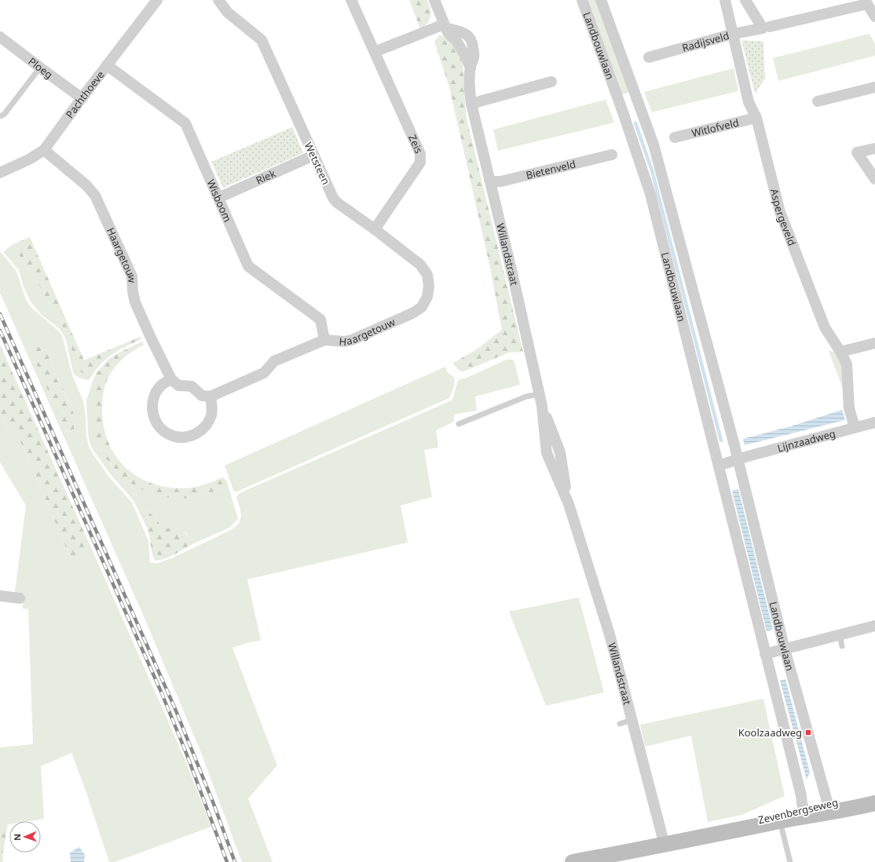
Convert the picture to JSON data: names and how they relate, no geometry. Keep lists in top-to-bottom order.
{
  "streets": {
    "street": [
      "Radijsveld",
      "Landbouwlaan",
      "Ploeg",
      "Pachthoeve",
      "Witlofveld",
      "Zeis",
      "Wetsteen",
      "Bietenveld",
      "Riek",
      "Wisboom",
      "Aspergeveld",
      "Willandstraat",
      "Haargetouw",
      "Lijnzaadweg",
      "Zevenbergseweg"
    ]
  },
  "crossings": [
    ["Radijsveld", "Aspergeveld"],
    ["Landbouwlaan", "Lijnzaadweg"],
    ["Landbouwlaan", "Zevenbergseweg"],
    ["Ploeg", "Pachthoeve"],
    ["Pachthoeve", "Wisboom"],
    ["Pachthoeve", "Haargetouw"],
    ["Witlofveld", "Aspergeveld"],
    ["Zeis", "Wetsteen"],
    ["Wetsteen", "Riek"],
    ["Wetsteen", "Haargetouw"],
    ["Bietenveld", "Willandstraat"],
    ["Riek", "Wisboom"],
    ["Wisboom", "Haargetouw"],
    ["Aspergeveld", "Lijnzaadweg"],
    ["Willandstraat", "Zevenbergseweg"]
  ],
  "places": {
    "transit": ["Koolzaadweg"]
  },
  "north": "left"
}
